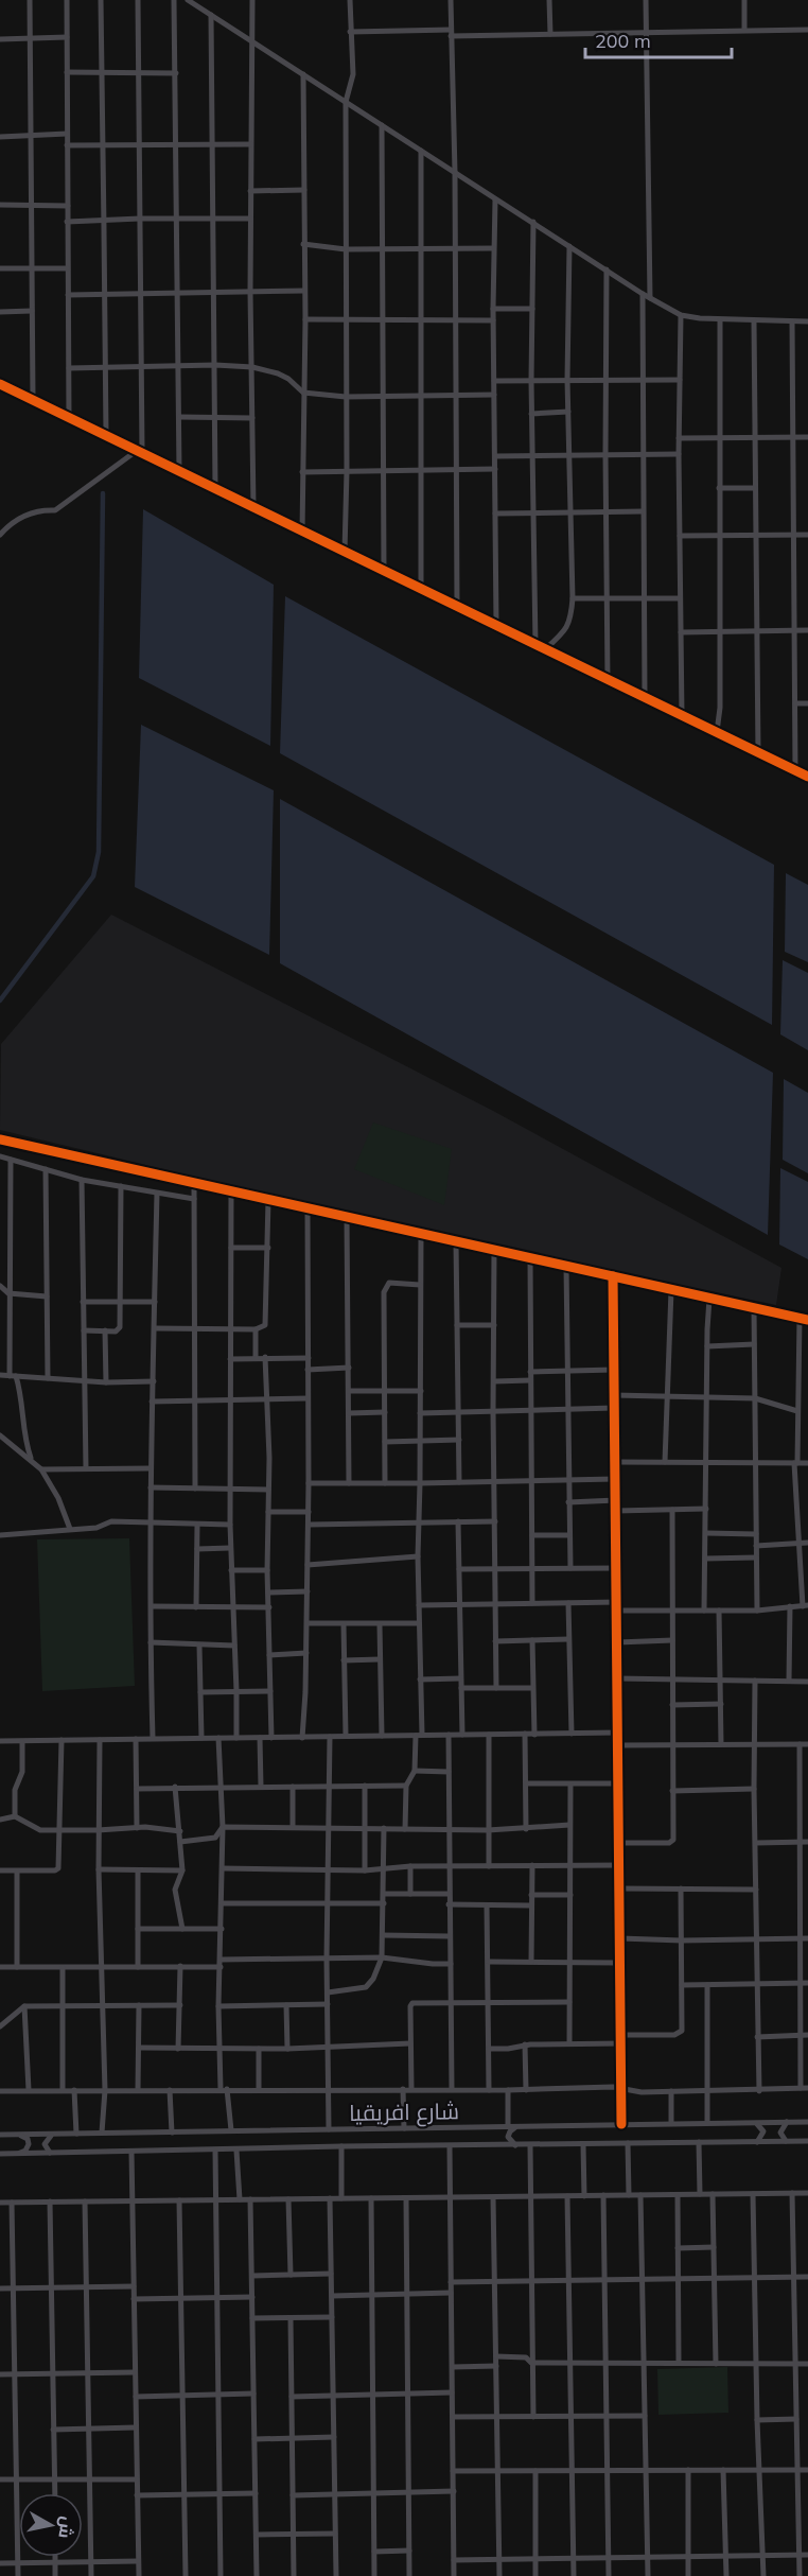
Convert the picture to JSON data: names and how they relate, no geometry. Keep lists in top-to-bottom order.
{
  "streets": {
    "street": ["شارع افريقيا"]
  },
  "scale_bar": "200 m",
  "north": "right"
}
